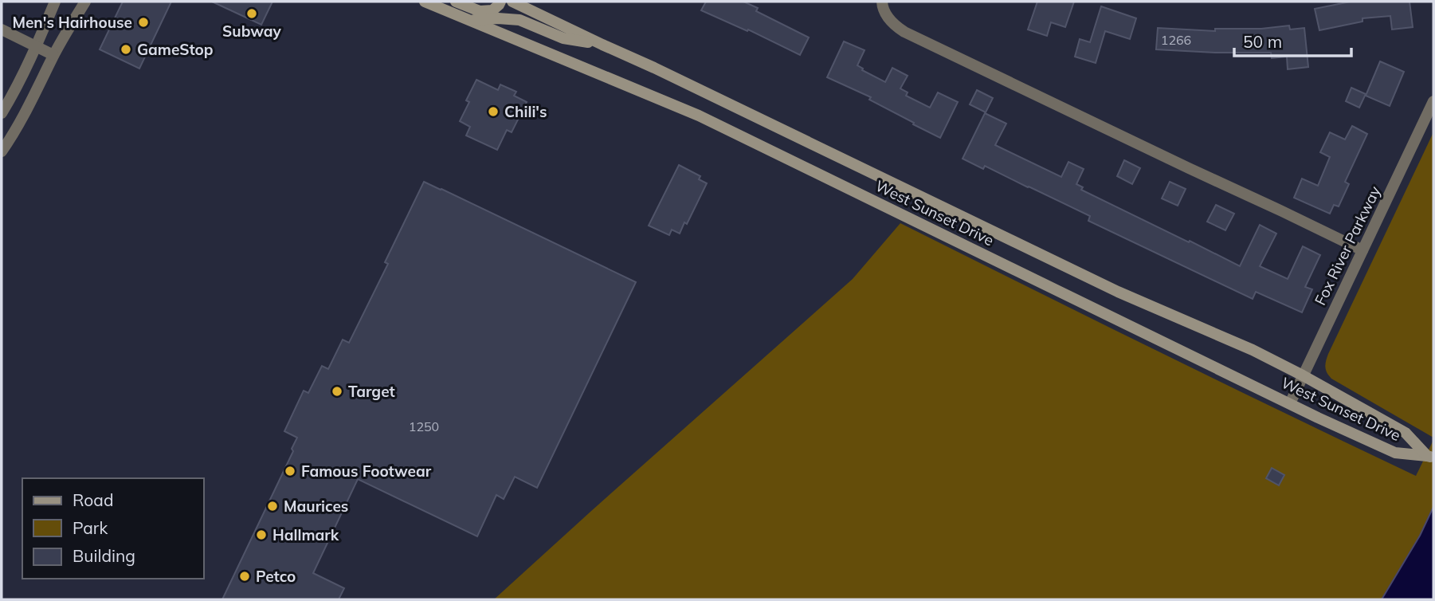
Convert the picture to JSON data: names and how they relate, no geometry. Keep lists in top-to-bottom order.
{
  "streets": {
    "main road": ["West Sunset Drive"],
    "street": ["Fox River Parkway"]
  },
  "crossings": [
    ["West Sunset Drive", "Fox River Parkway"]
  ],
  "places": [
    "Subway",
    "Men's Hairhouse",
    "GameStop",
    "Chili's",
    "Target",
    "Famous Footwear",
    "Maurices",
    "Hallmark",
    "Petco"
  ],
  "house_numbers": ["1266", "1250"],
  "legend": ["Road", "Park", "Building"],
  "scale_bar": "50 m"
}
